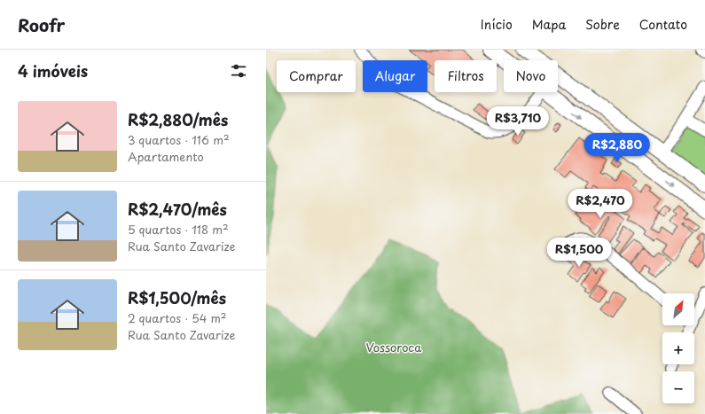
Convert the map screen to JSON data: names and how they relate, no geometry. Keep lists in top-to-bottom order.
{
  "parks": ["Vossoroca"],
  "north": "top right",
  "page": {
    "header": "Roofr",
    "nav": [
      "Início",
      "Mapa",
      "Sobre",
      "Contato"
    ],
    "heading": "4 imóveis",
    "chip": [
      "Comprar",
      "Alugar",
      "Filtros",
      "Novo"
    ],
    "list": [
      {
        "name": "R$2,880/mês",
        "note": "3 quartos · 116 m² · Apartamento"
      },
      {
        "name": "R$2,470/mês",
        "note": "5 quartos · 118 m² · Rua Santo Zavarize"
      },
      {
        "name": "R$1,500/mês",
        "note": "2 quartos · 54 m² · Rua Santo Zavarize"
      }
    ],
    "price": [
      "R$3,710",
      "R$2,880",
      "R$2,470",
      "R$1,500"
    ],
    "map_buttons": ["+", "−"]
  }
}
